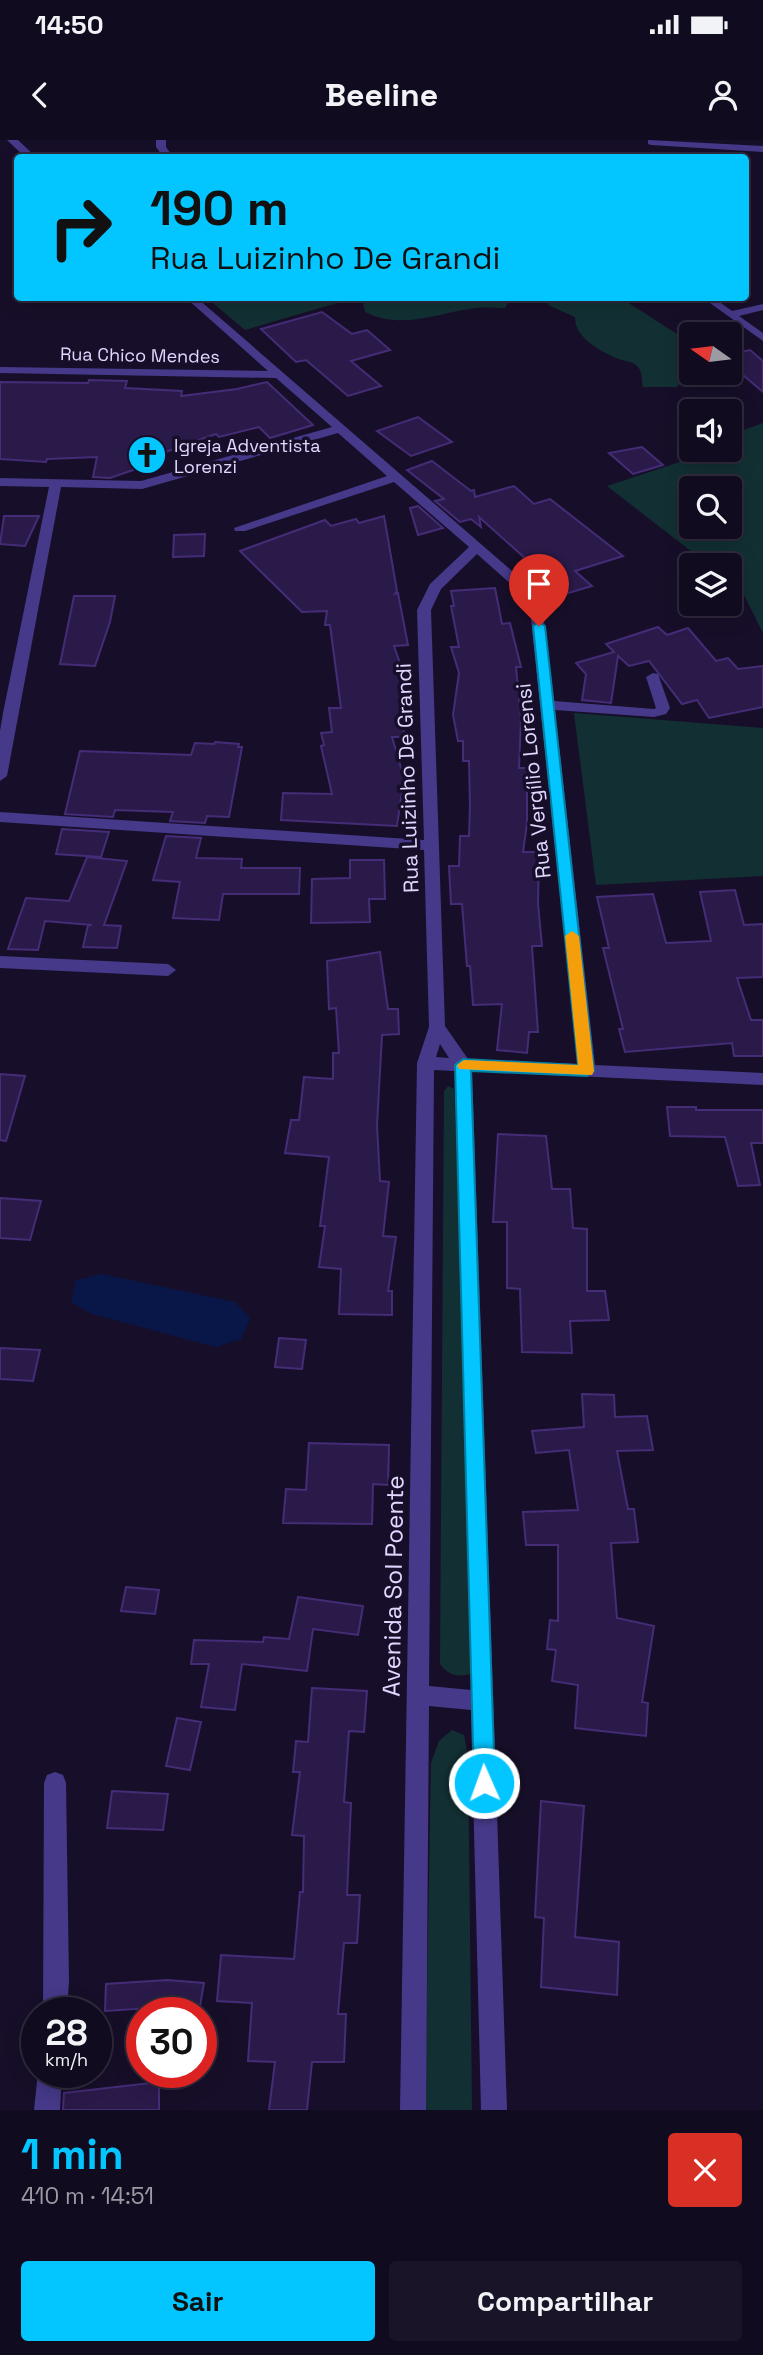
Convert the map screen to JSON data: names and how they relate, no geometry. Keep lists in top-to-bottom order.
{
  "streets": {
    "street": [
      "Rua Chico Mendes",
      "Rua Luizinho De Grandi",
      "Rua Vergílio Lorensi",
      "Avenida Sol Poente"
    ]
  },
  "crossings": [
    ["Rua Chico Mendes", "Rua Vergílio Lorensi"],
    ["Rua Luizinho De Grandi", "Rua Vergílio Lorensi"],
    ["Rua Luizinho De Grandi", "Avenida Sol Poente"]
  ],
  "places": {
    "church": ["Igreja Adventista Lorenzi"]
  },
  "north": "left",
  "page": {
    "status": "14:50",
    "header": "Beeline",
    "turn": ["190 m", "Rua Luizinho De Grandi"],
    "speed": "28 km/h",
    "limit": "30",
    "heading": ["1 min", "410 m · 14:51"],
    "buttons": ["Sair", "Compartilhar"]
  }
}
